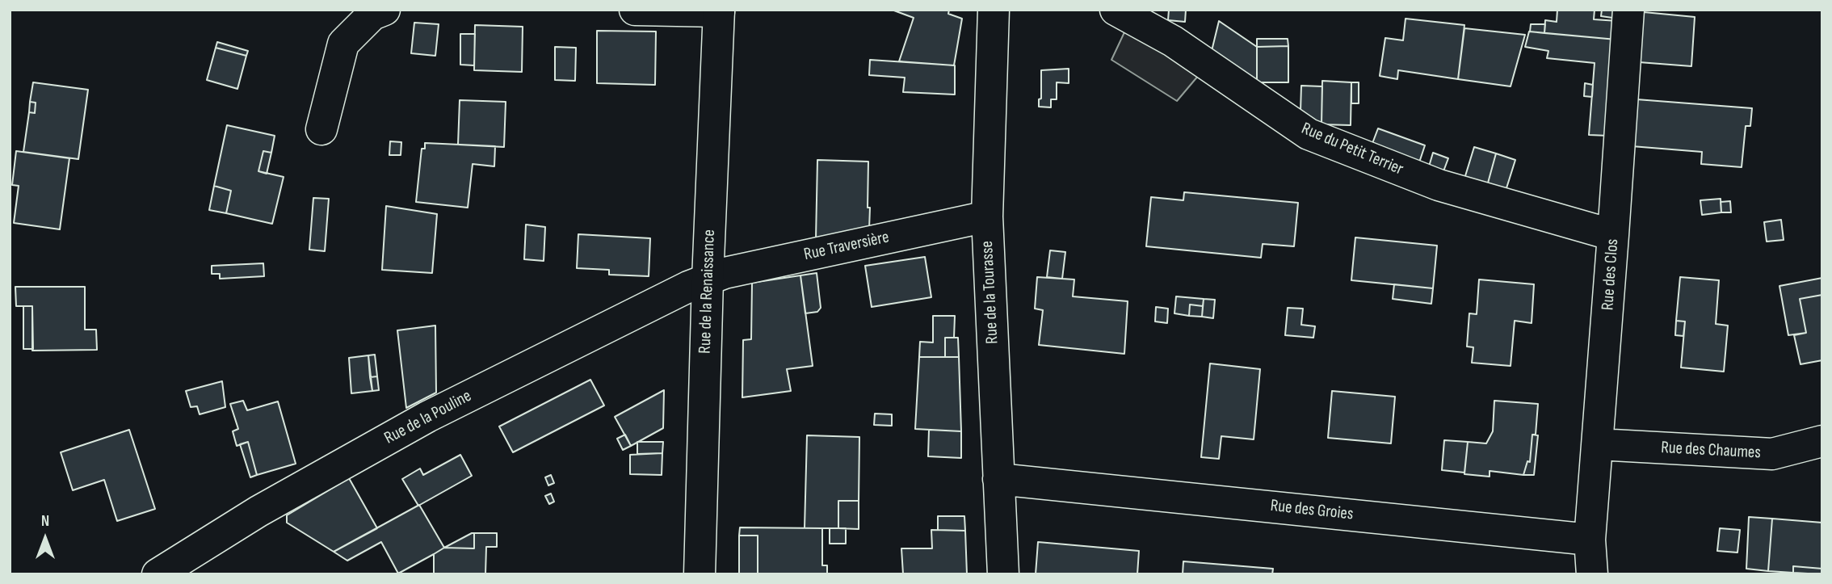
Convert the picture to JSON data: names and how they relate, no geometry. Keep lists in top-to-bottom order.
{
  "streets": {
    "street": [
      "Rue du Petit Terrier",
      "Rue Traversière",
      "Rue des Clos",
      "Rue de la Renaissance",
      "Rue de la Tourasse",
      "Rue de la Pouline",
      "Rue des Chaumes",
      "Rue des Groies"
    ]
  },
  "crossings": [
    ["Rue du Petit Terrier", "Rue des Clos"],
    ["Rue Traversière", "Rue de la Renaissance"],
    ["Rue Traversière", "Rue de la Tourasse"],
    ["Rue Traversière", "Rue de la Pouline"],
    ["Rue des Clos", "Rue des Chaumes"],
    ["Rue des Clos", "Rue des Groies"],
    ["Rue de la Renaissance", "Rue de la Pouline"],
    ["Rue de la Tourasse", "Rue des Groies"]
  ],
  "north": "top"
}
